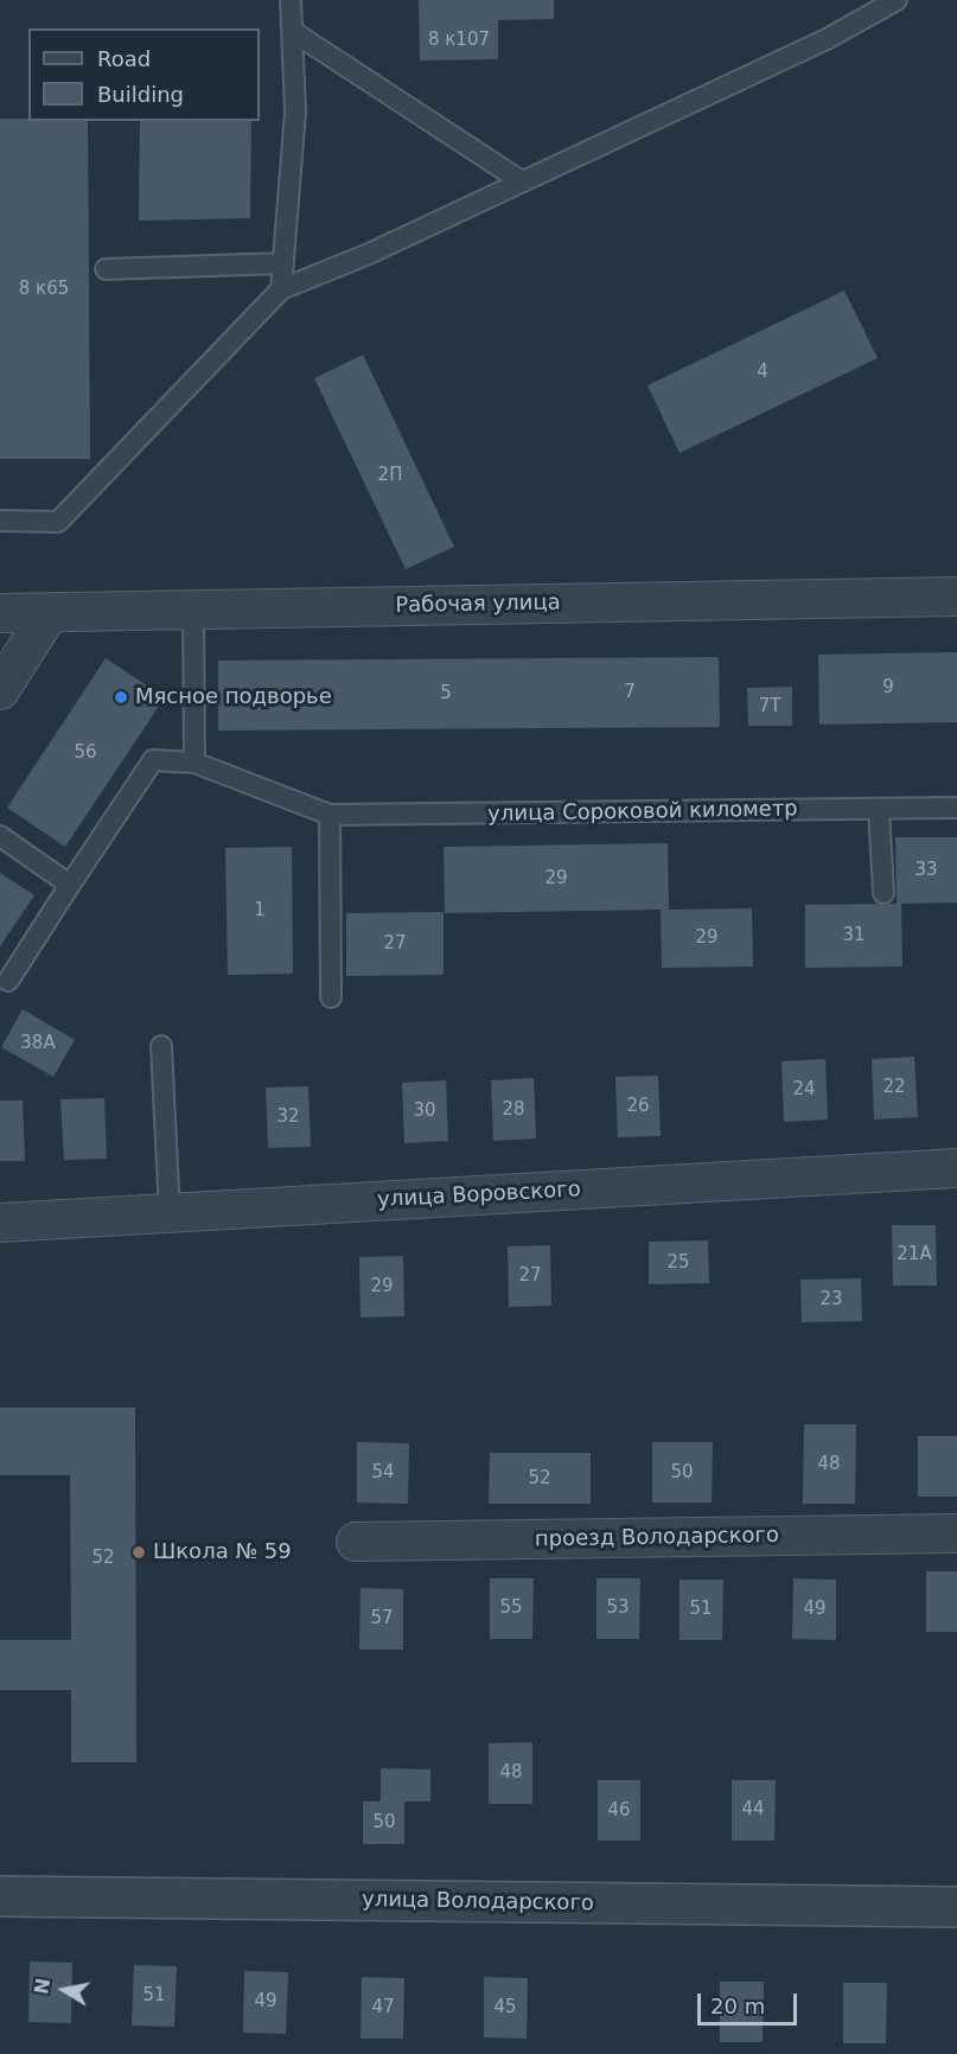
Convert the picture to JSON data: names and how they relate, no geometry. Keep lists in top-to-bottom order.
{
  "streets": {
    "street": [
      "Рабочая улица",
      "улица Воровского",
      "проезд Володарского",
      "улица Володарского"
    ],
    "lane": ["улица Сороковой километр"]
  },
  "places": ["Мясное подворье", "Школа № 59"],
  "house_numbers": [
    "8 к107",
    "8 к65",
    "4",
    "2П",
    "9",
    "7",
    "5",
    "7Т",
    "56",
    "33",
    "29",
    "1",
    "31",
    "29",
    "27",
    "38А",
    "22",
    "24",
    "26",
    "28",
    "30",
    "32",
    "21А",
    "25",
    "27",
    "29",
    "23",
    "48",
    "54",
    "50",
    "52",
    "52",
    "55",
    "53",
    "51",
    "49",
    "57",
    "48",
    "44",
    "46",
    "50",
    "51",
    "49",
    "47",
    "45"
  ],
  "legend": ["Road", "Building"],
  "scale_bar": "20 m",
  "north": "left"
}
